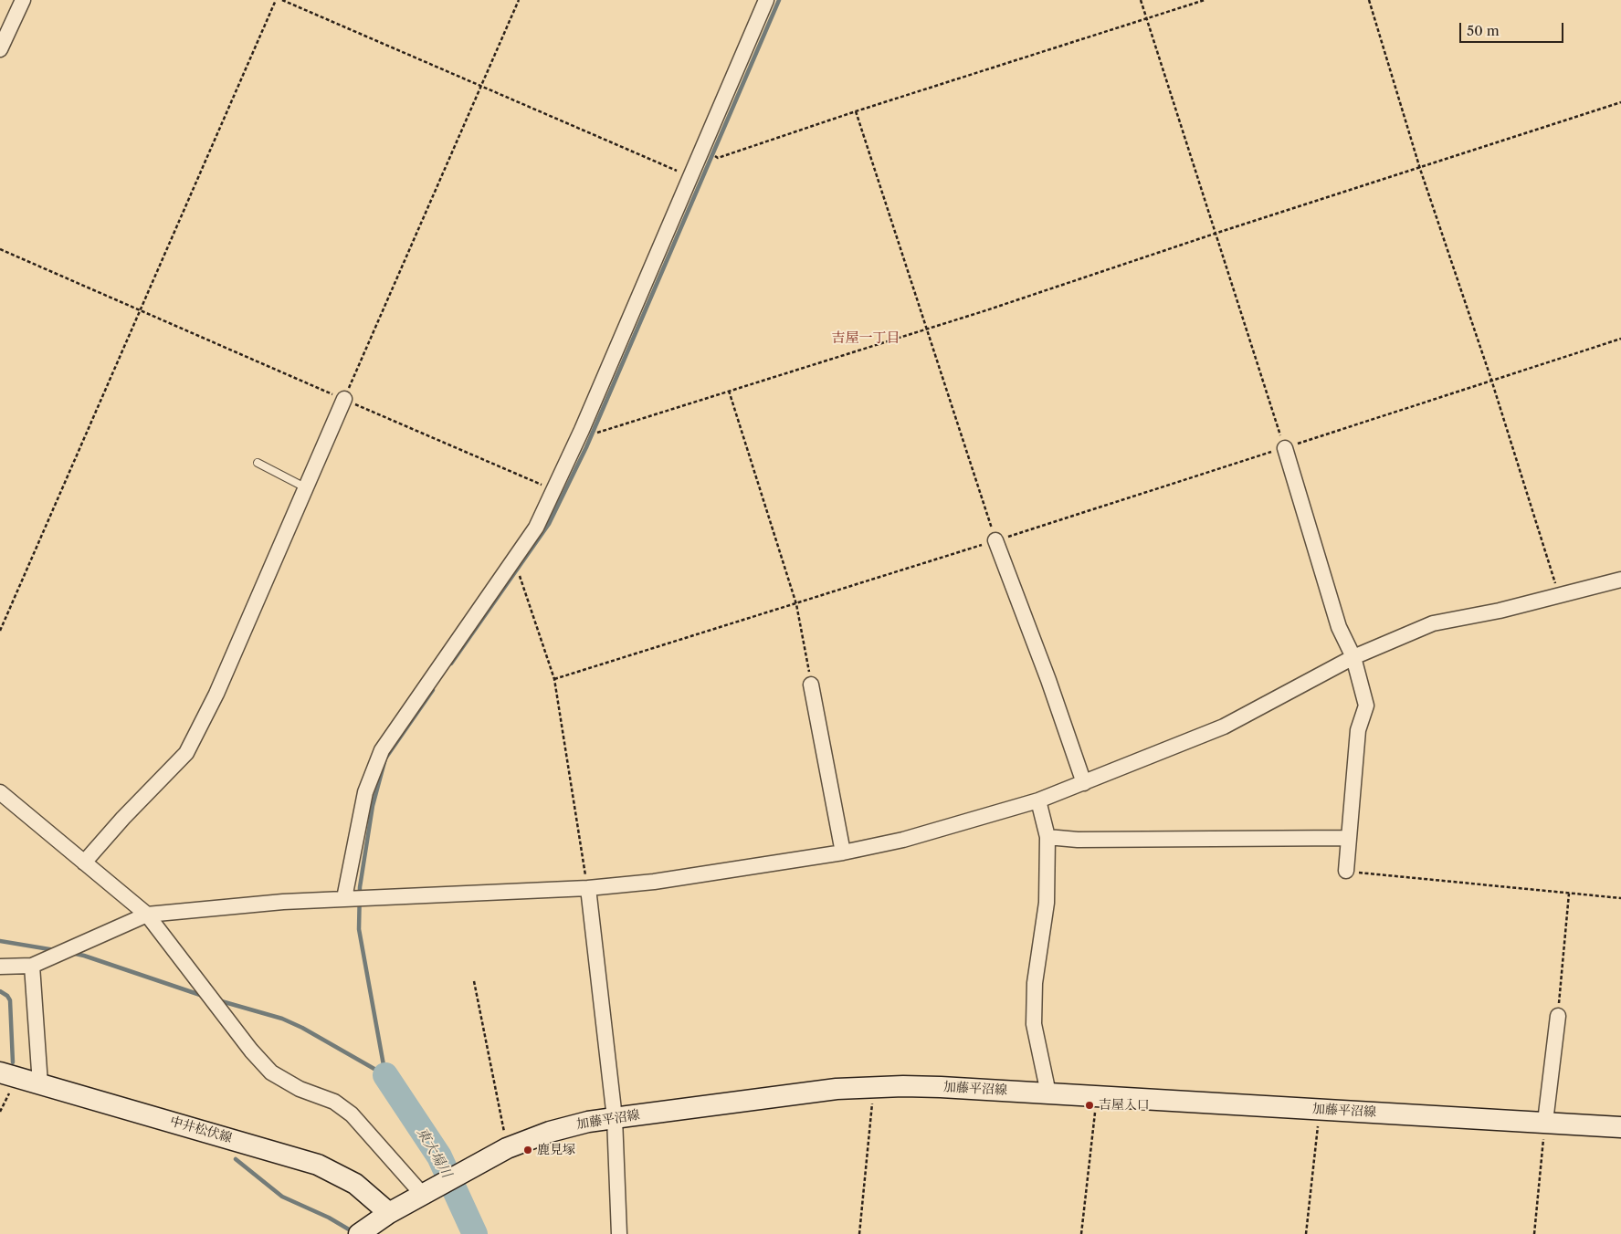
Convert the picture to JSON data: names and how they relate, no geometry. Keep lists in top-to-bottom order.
{
  "streets": {
    "main road": ["加藤平沼線", "中井松伏線"]
  },
  "crossings": [
    ["加藤平沼線", "中井松伏線"]
  ],
  "districts": ["吉屋一丁目"],
  "water": ["東大場川"],
  "places": ["吉屋入口", "鹿見塚"],
  "scale_bar": "50 m"
}
